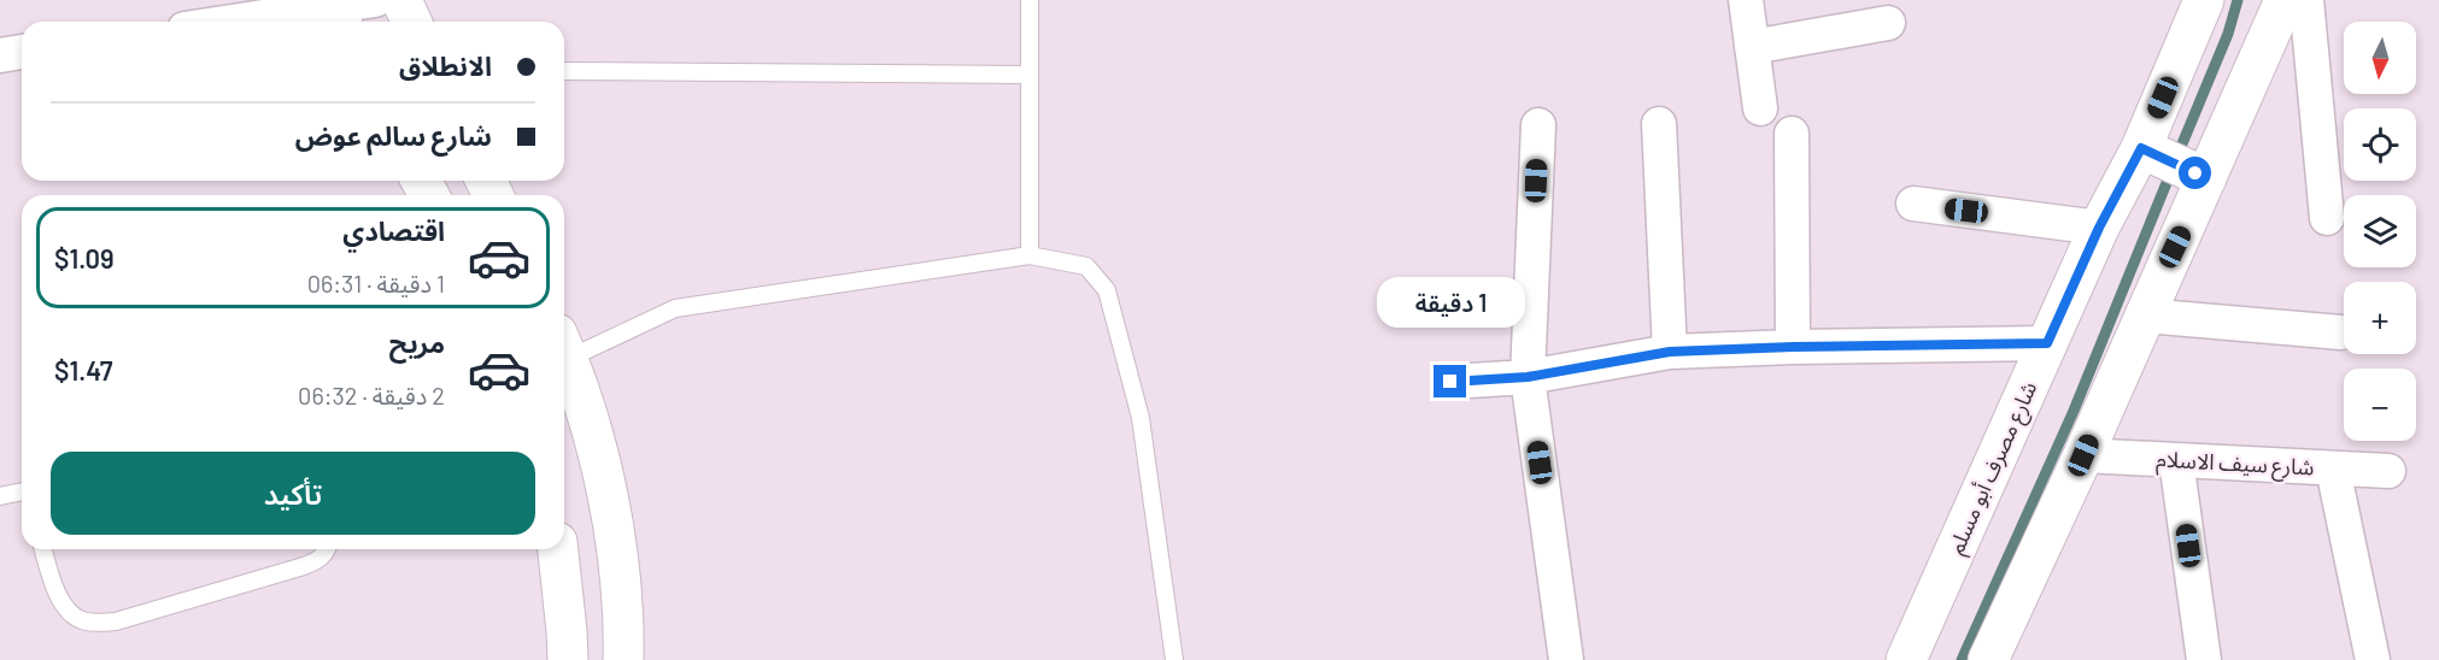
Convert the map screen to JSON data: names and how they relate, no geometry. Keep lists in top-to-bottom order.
{
  "streets": {
    "street": ["شارع سيف الاسلام", "شارع مصرف أبو مسلم"]
  },
  "crossings": [
    ["شارع سيف الاسلام", "شارع مصرف أبو مسلم"]
  ],
  "north": "bottom",
  "page": {
    "map_buttons": ["+", "−"],
    "banner": ["الانطلاق", "شارع سالم عوض"],
    "list": [
      {
        "name": "اقتصادي",
        "note": "1 دقيقة · 06:31",
        "value": "$1.09"
      },
      {
        "name": "مريح",
        "note": "2 دقيقة · 06:32",
        "value": "$1.47"
      }
    ],
    "bubble": "1 دقيقة",
    "buttons": "تأكيد"
  }
}
